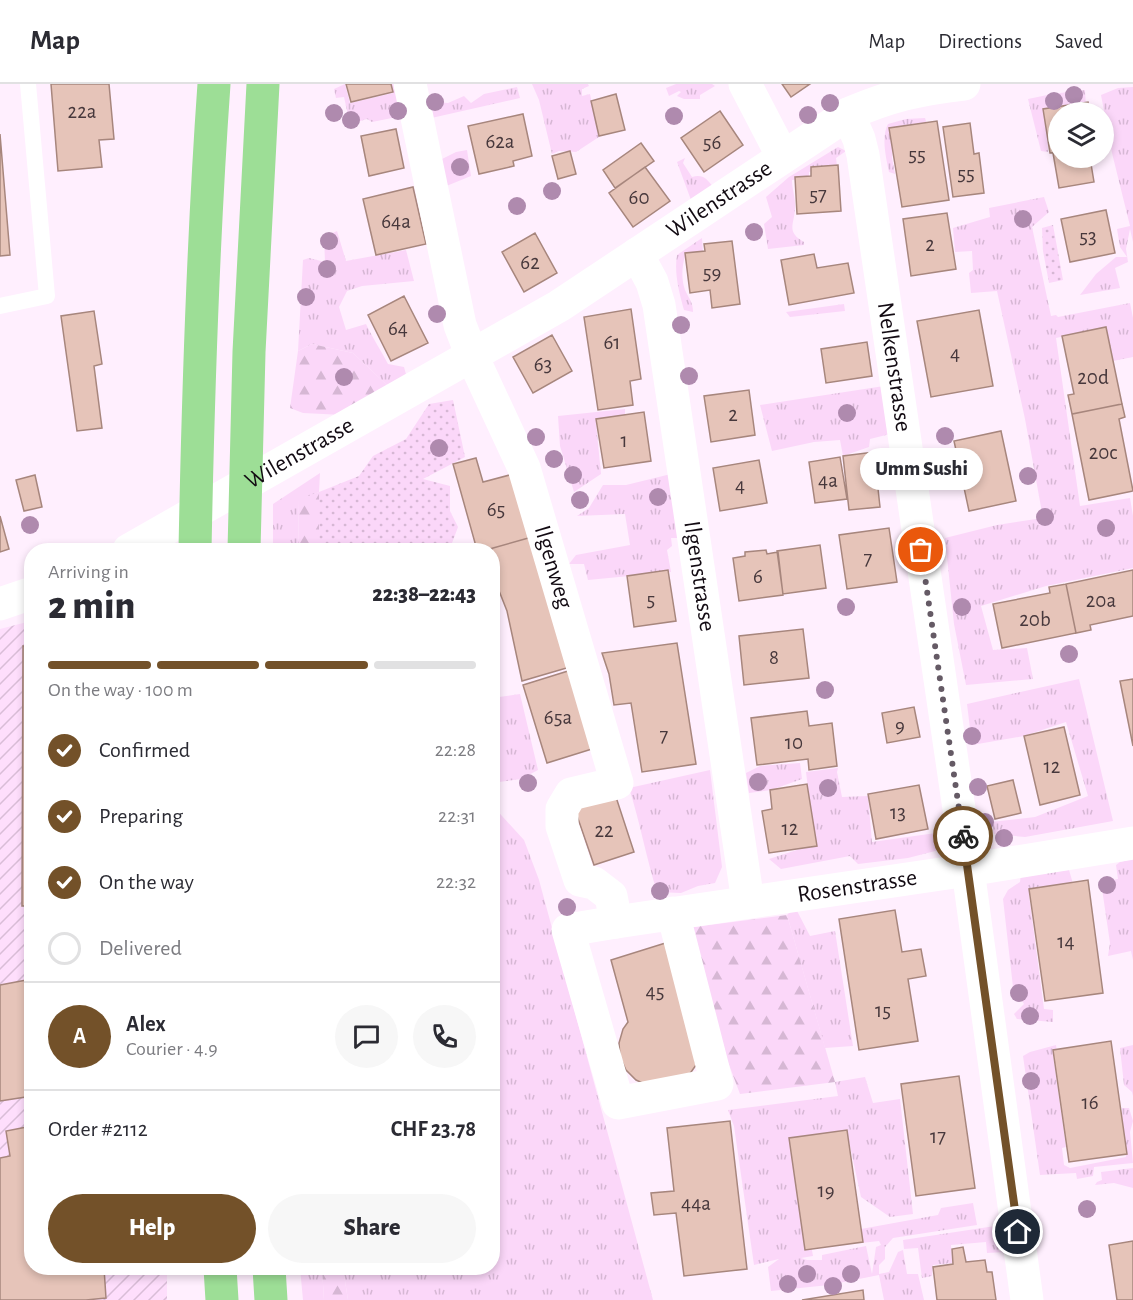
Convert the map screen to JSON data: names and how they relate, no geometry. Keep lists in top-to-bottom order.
{
  "streets": {
    "street": [
      "Wilenstrasse",
      "Nelkenstrasse",
      "Ilgenweg",
      "Ilgenstrasse",
      "Rosenstrasse"
    ]
  },
  "crossings": [
    ["Wilenstrasse", "Nelkenstrasse"],
    ["Wilenstrasse", "Ilgenweg"],
    ["Wilenstrasse", "Ilgenstrasse"],
    ["Nelkenstrasse", "Rosenstrasse"],
    ["Ilgenweg", "Rosenstrasse"],
    ["Ilgenstrasse", "Rosenstrasse"]
  ],
  "places": ["Umm Sushi"],
  "house_numbers": [
    "22a",
    "62a",
    "56",
    "55",
    "55",
    "57",
    "60",
    "64a",
    "53",
    "2",
    "62",
    "59",
    "64",
    "61",
    "4",
    "63",
    "20d",
    "2",
    "1",
    "20c",
    "4a",
    "4",
    "65",
    "7",
    "6",
    "5",
    "20a",
    "20b",
    "8",
    "65a",
    "9",
    "7",
    "10",
    "12",
    "13",
    "12",
    "22",
    "14",
    "45",
    "15",
    "16",
    "17",
    "19",
    "44a"
  ],
  "page": {
    "header": "Map",
    "nav": ["Map", "Directions", "Saved"],
    "bubble": "Umm Sushi",
    "heading": ["2 min", "Arriving in", "22:38–22:43"],
    "panel": [
      "Alex",
      "Courier · 4.9",
      "Order #2112",
      "CHF 23.78"
    ],
    "bar": "On the way · 100 m",
    "list": [
      ["Confirmed", "22:28"],
      ["Preparing", "22:31"],
      ["On the way", "22:32"],
      "Delivered"
    ],
    "round": "A",
    "buttons": ["Help", "Share"]
  }
}
